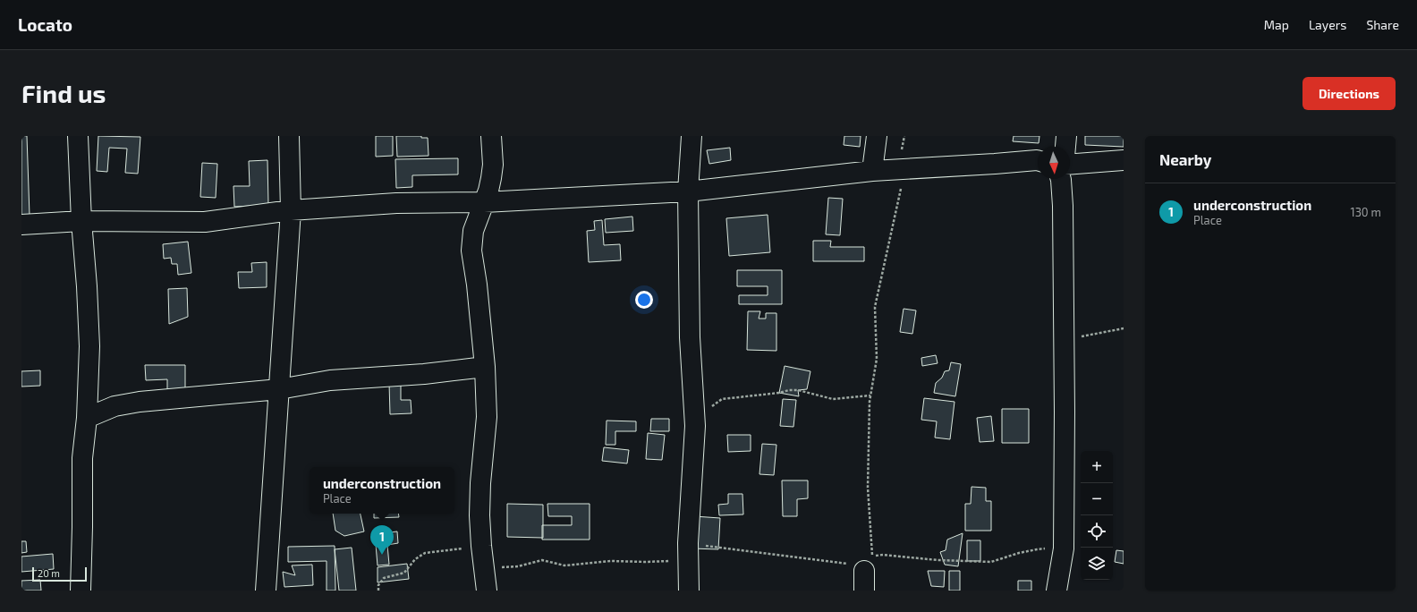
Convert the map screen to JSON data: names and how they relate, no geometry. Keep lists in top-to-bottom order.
{
  "scale_bar": "20 m",
  "north": "bottom",
  "page": {
    "header": "Locato",
    "nav": ["Map", "Layers", "Share"],
    "buttons": "Directions",
    "title": "Find us",
    "heading": "Nearby",
    "list": [
      {
        "mark": "1",
        "name": "underconstruction",
        "note": "Place",
        "value": "130 m"
      }
    ],
    "map_buttons": ["+", "−"],
    "popup": ["underconstruction", "Place"],
    "pins": "1",
    "scale": "20 m"
  }
}
